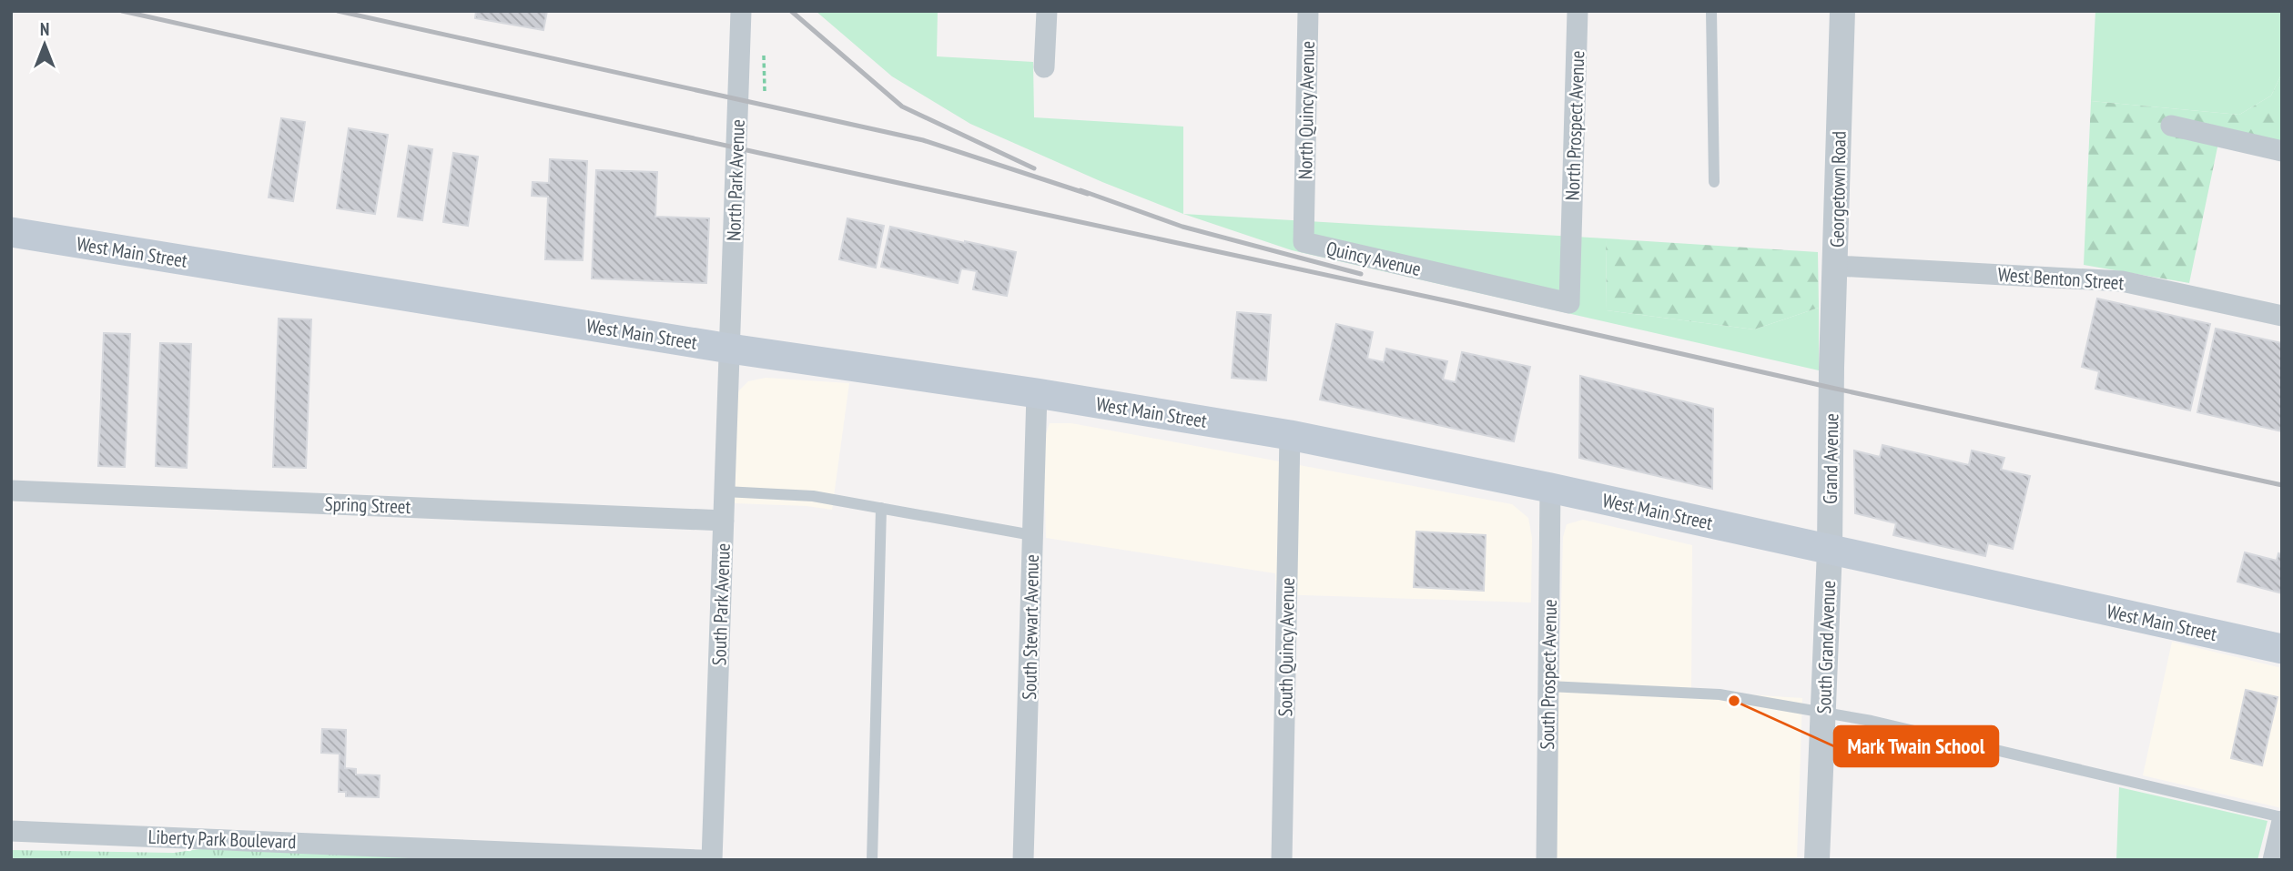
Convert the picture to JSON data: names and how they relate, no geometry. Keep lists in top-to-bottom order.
{
  "streets": {
    "main road": ["West Main Street"],
    "street": [
      "North Quincy Avenue",
      "North Prospect Avenue",
      "North Park Avenue",
      "Georgetown Road",
      "Quincy Avenue",
      "West Benton Street",
      "Grand Avenue",
      "Spring Street",
      "South Park Avenue",
      "South Stewart Avenue",
      "South Quincy Avenue",
      "South Grand Avenue",
      "South Prospect Avenue",
      "Liberty Park Boulevard"
    ]
  },
  "crossings": [
    ["North Quincy Avenue", "Quincy Avenue"],
    ["North Prospect Avenue", "Quincy Avenue"],
    ["North Park Avenue", "West Main Street"],
    ["North Park Avenue", "South Park Avenue"],
    ["Georgetown Road", "West Benton Street"],
    ["Georgetown Road", "Grand Avenue"],
    ["West Main Street", "Grand Avenue"],
    ["West Main Street", "South Park Avenue"],
    ["West Main Street", "South Stewart Avenue"],
    ["West Main Street", "South Quincy Avenue"],
    ["West Main Street", "South Grand Avenue"],
    ["West Main Street", "South Prospect Avenue"],
    ["Grand Avenue", "South Grand Avenue"],
    ["Spring Street", "South Park Avenue"]
  ],
  "places": ["Mark Twain School"],
  "north": "top"
}
